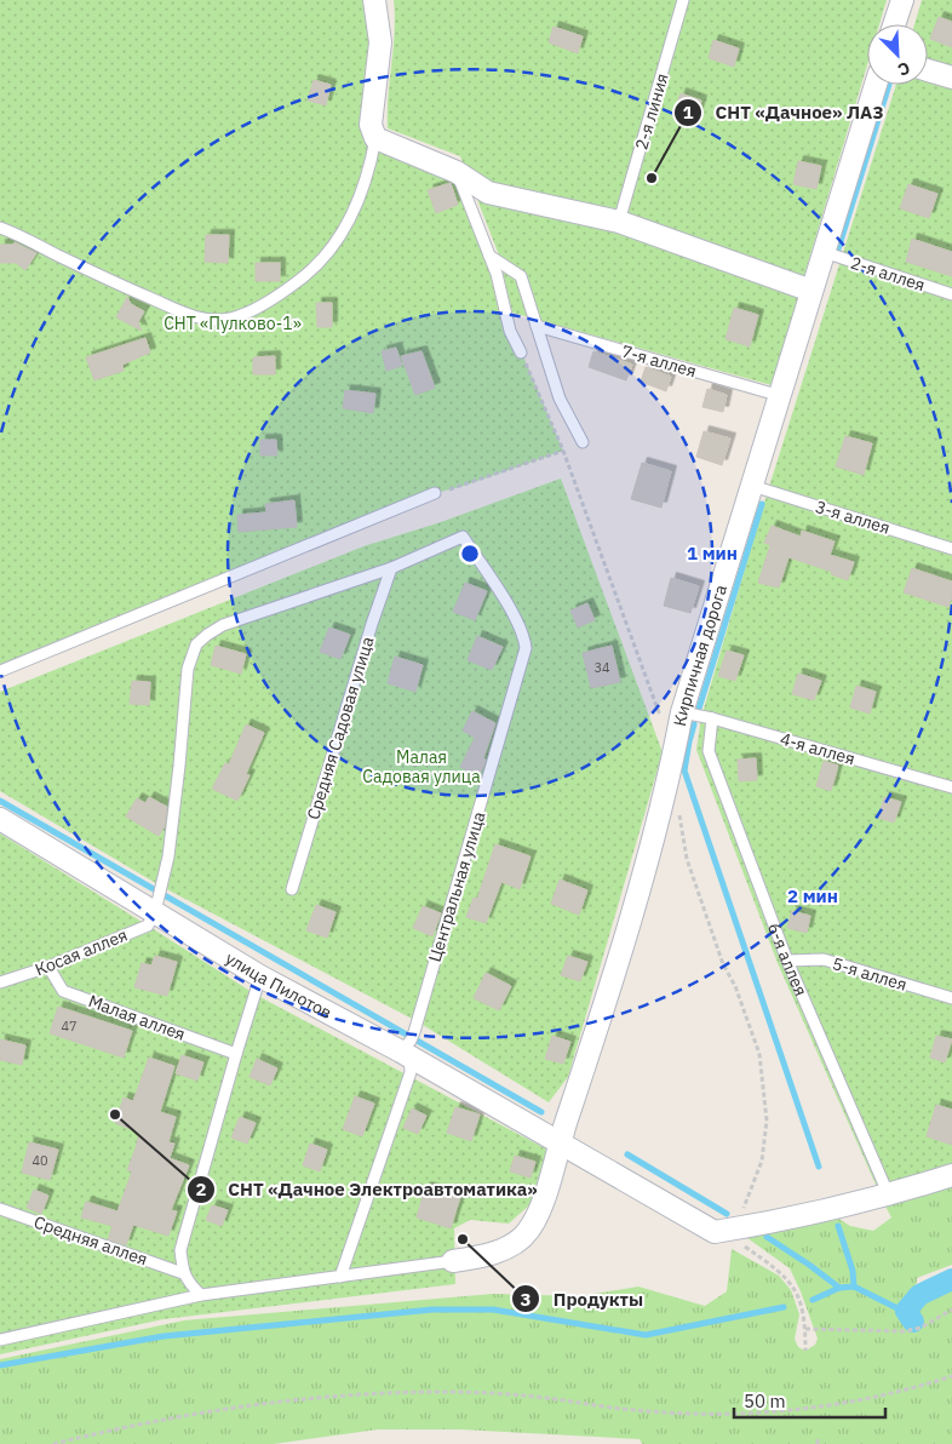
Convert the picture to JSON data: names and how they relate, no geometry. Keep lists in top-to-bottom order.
{
  "streets": {
    "street": ["Кирпичная дорога", "улица Пилотов"],
    "lane": [
      "2-я линия",
      "2-я аллея",
      "7-я аллея",
      "3-я аллея",
      "Средняя Садовая улица",
      "4-я аллея",
      "Центральная улица",
      "Косая аллея",
      "6-я аллея",
      "5-я аллея",
      "Малая аллея",
      "Средняя аллея"
    ]
  },
  "crossings": [
    ["2-я аллея", "Кирпичная дорога"],
    ["7-я аллея", "Кирпичная дорога"],
    ["3-я аллея", "Кирпичная дорога"],
    ["Кирпичная дорога", "4-я аллея"],
    ["Кирпичная дорога", "улица Пилотов"],
    ["Средняя Садовая улица", "Центральная улица"],
    ["4-я аллея", "6-я аллея"],
    ["Центральная улица", "улица Пилотов"],
    ["Косая аллея", "улица Пилотов"],
    ["Косая аллея", "Малая аллея"],
    ["6-я аллея", "5-я аллея"]
  ],
  "parks": ["СНТ «Пулково-1»", "Малая Садовая улица"],
  "places": ["СНТ «Дачное» ЛАЗ", "СНТ «Дачное Электроавтоматика»", "Продукты"],
  "house_numbers": ["34", "47", "40"],
  "scale_bar": "50 m",
  "north": "bottom right",
  "rings": ["1 мин", "2 мин"]
}
